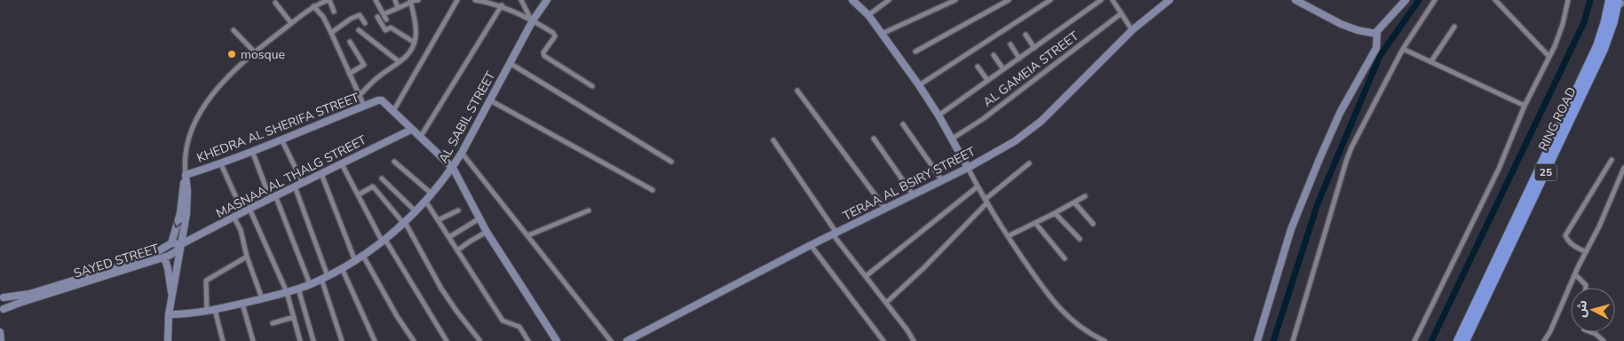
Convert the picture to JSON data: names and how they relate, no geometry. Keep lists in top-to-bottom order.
{
  "streets": {
    "highway": ["RING ROAD", "25"],
    "street": [
      "AL GAMEIA STREET",
      "AL SABIL STREET",
      "KHEDRA AL SHERIFA STREET",
      "MASNAA AL THALG STREET",
      "TERAA AL BSIRY STREET",
      "SAYED STREET"
    ]
  },
  "crossings": [
    ["MASNAA AL THALG STREET", "SAYED STREET"]
  ],
  "places": ["mosque"],
  "north": "left"
}
